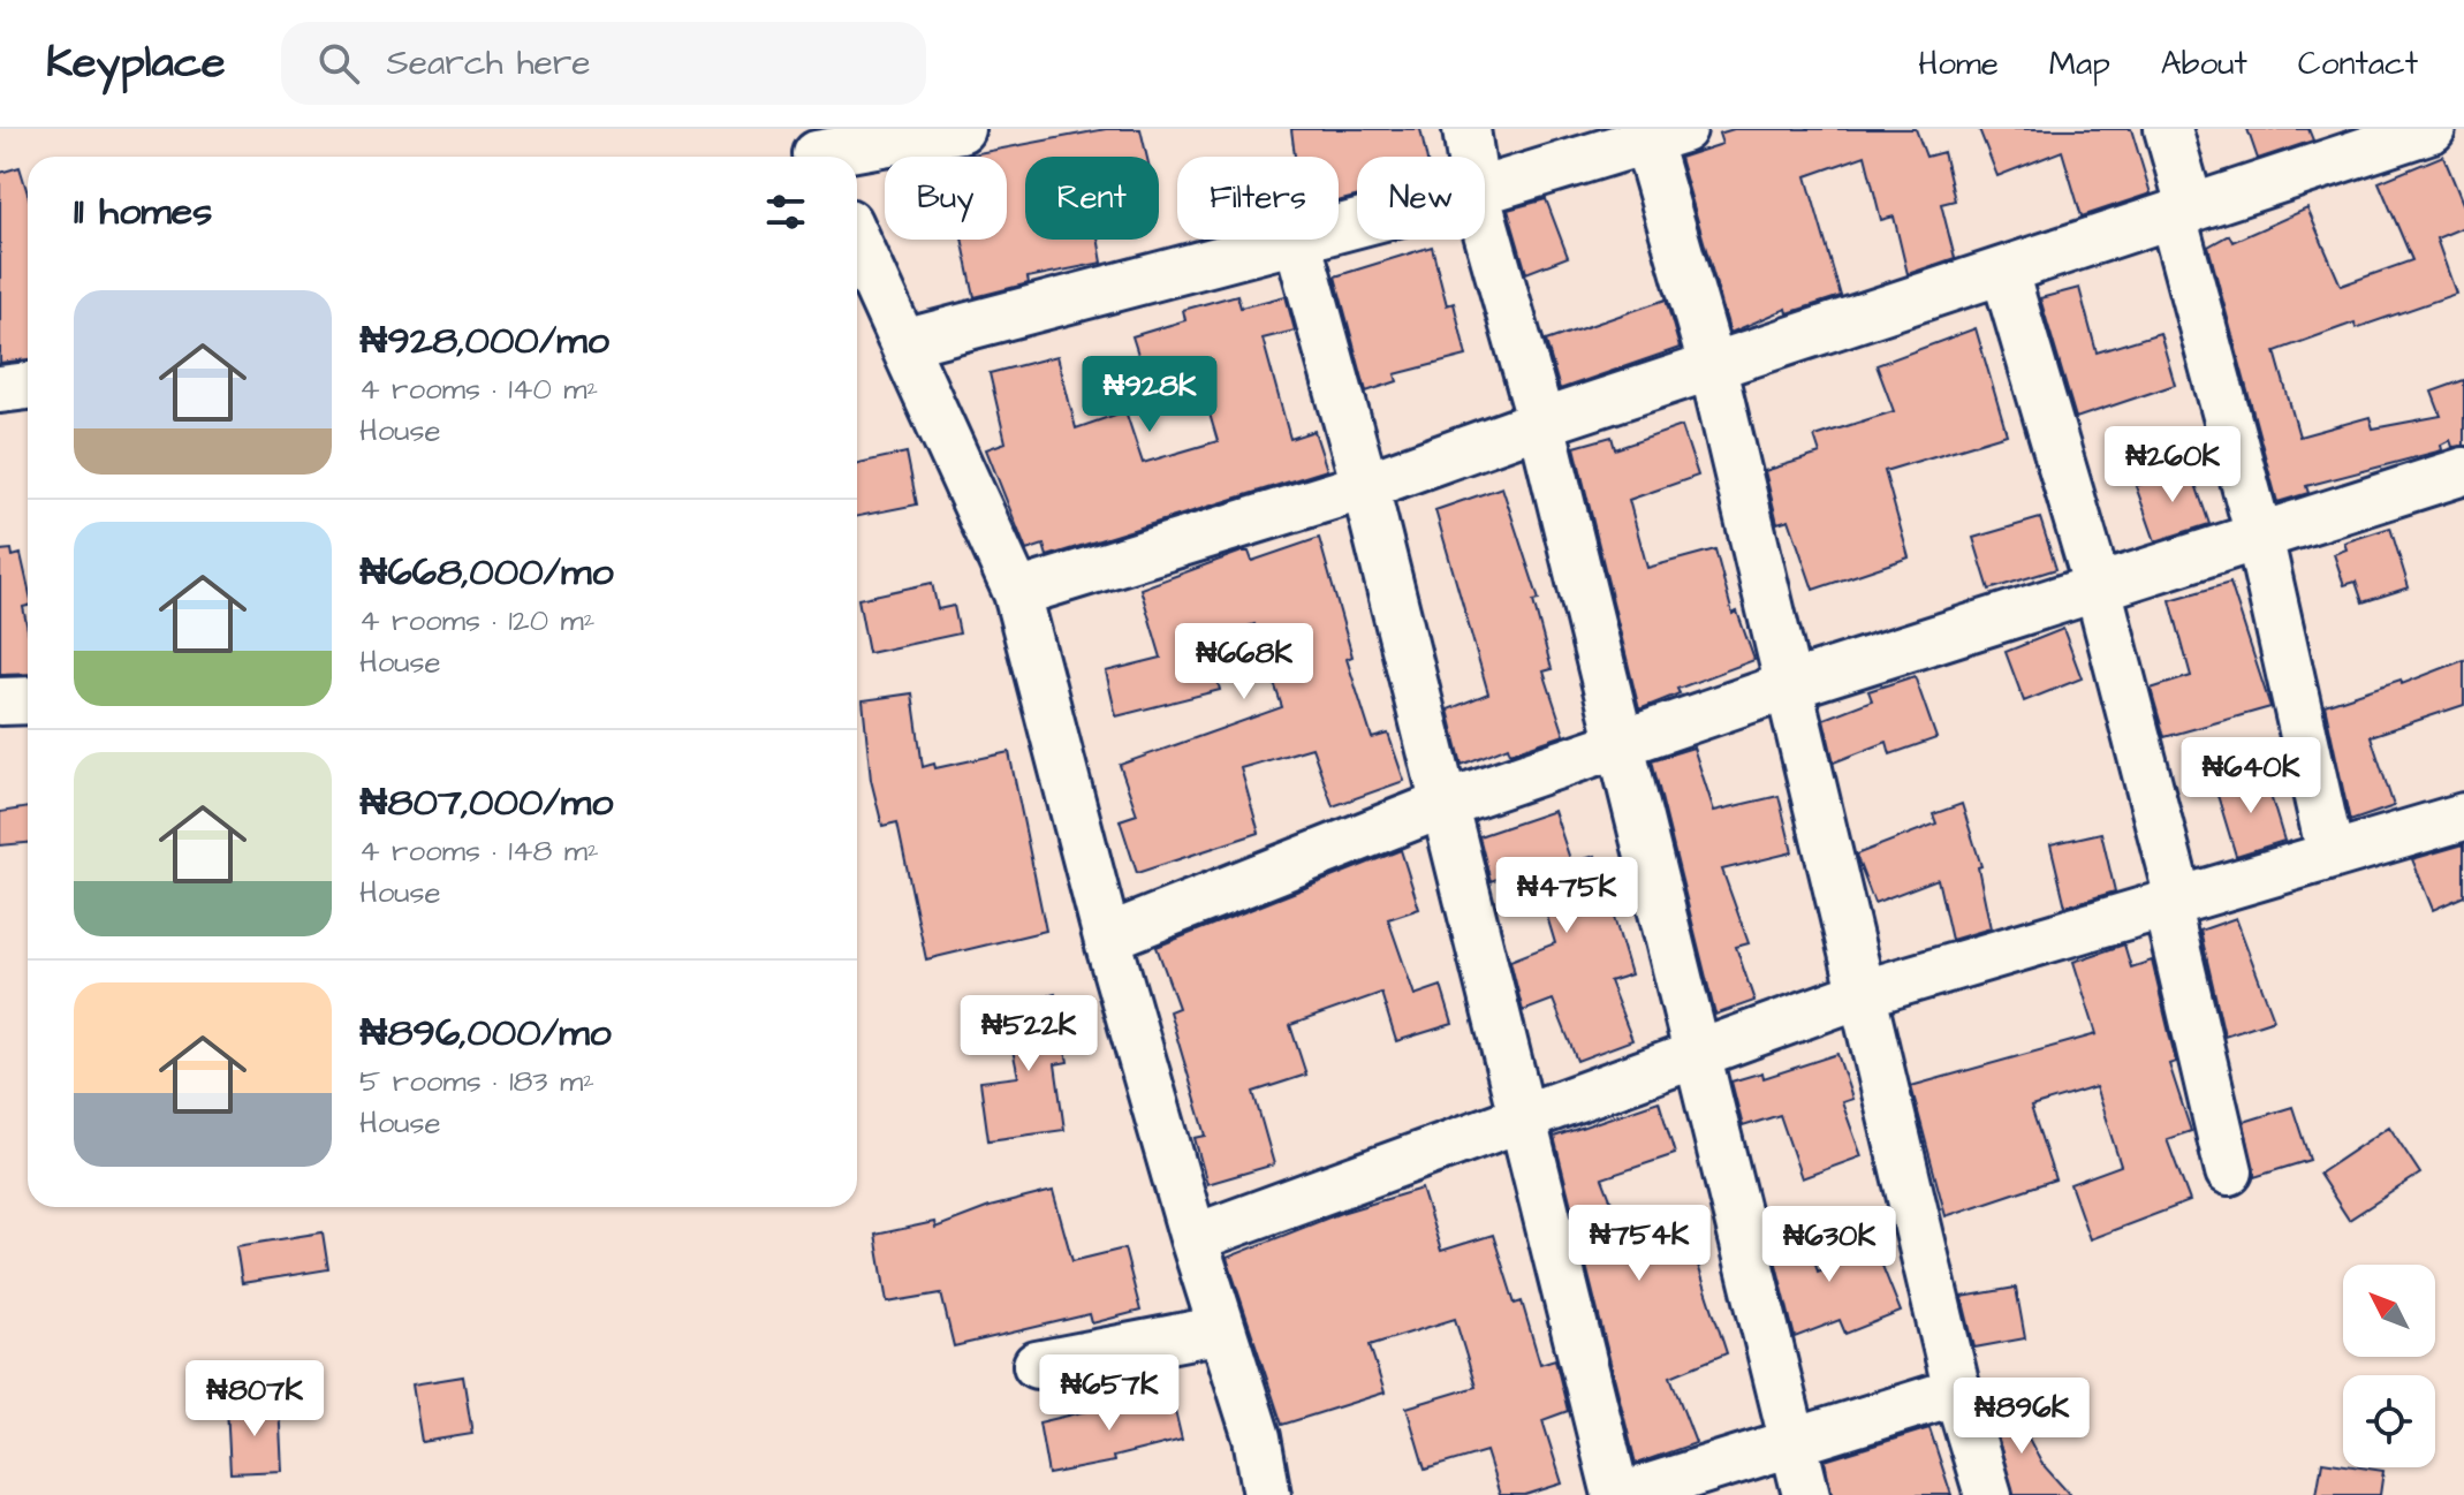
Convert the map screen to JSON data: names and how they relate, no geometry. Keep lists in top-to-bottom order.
{
  "north": "top left",
  "page": {
    "header": "Keyplace",
    "search": "Search here",
    "nav": [
      "Home",
      "Map",
      "About",
      "Contact"
    ],
    "chip": [
      "Buy",
      "Rent",
      "Filters",
      "New"
    ],
    "heading": "11 homes",
    "list": [
      {
        "name": "₦928,000/mo",
        "note": "4 rooms · 140 m² · House"
      },
      {
        "name": "₦668,000/mo",
        "note": "4 rooms · 120 m² · House"
      },
      {
        "name": "₦807,000/mo",
        "note": "4 rooms · 148 m² · House"
      },
      {
        "name": "₦896,000/mo",
        "note": "5 rooms · 183 m² · House"
      }
    ],
    "price": [
      "₦928K",
      "₦260K",
      "₦668K",
      "₦640K",
      "₦475K",
      "₦522K",
      "₦754K",
      "₦630K",
      "₦657K",
      "₦807K",
      "₦896K"
    ]
  }
}
